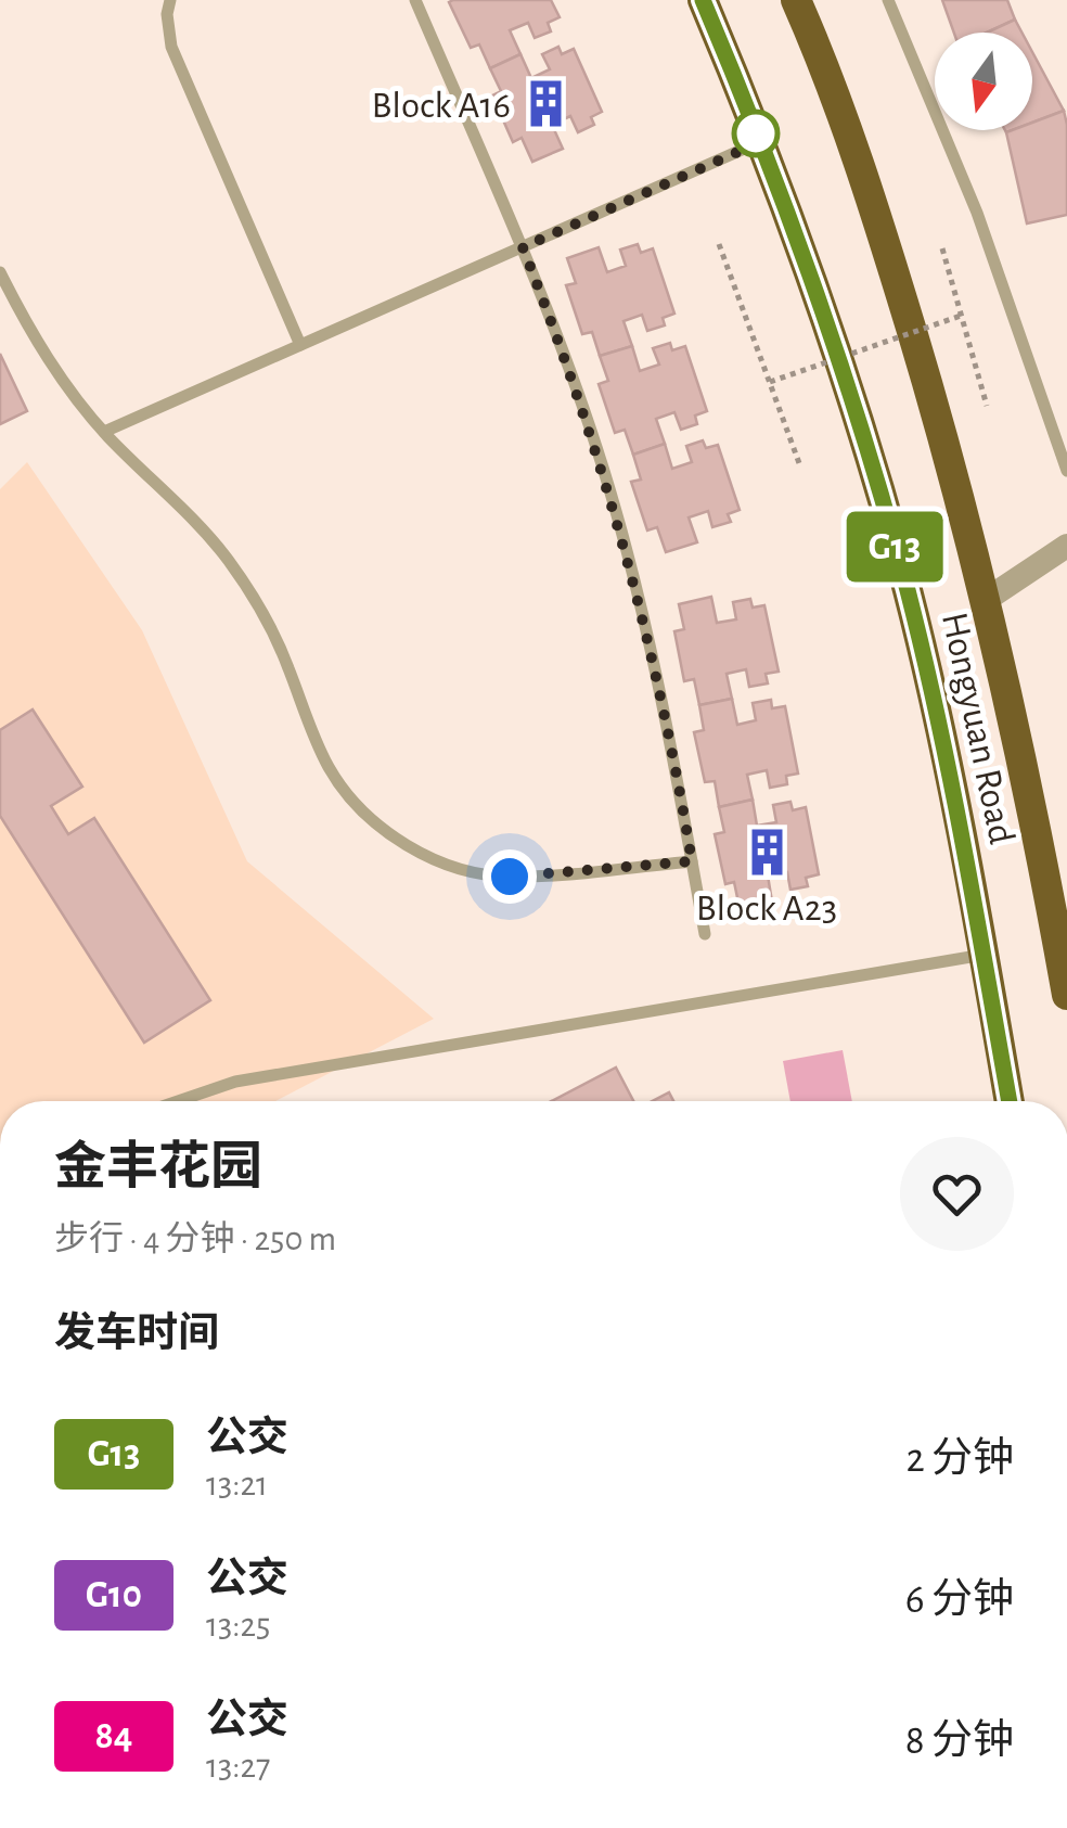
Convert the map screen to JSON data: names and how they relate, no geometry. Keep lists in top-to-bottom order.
{
  "streets": {
    "highway": ["Hongyuan Road"]
  },
  "places": {
    "building": ["Block A16", "Block A23"]
  },
  "lines": ["bus line G13"],
  "north": "bottom",
  "page": {
    "on_map": "G13",
    "heading": [
      ["金丰花园", "步行 · 4 分钟 · 250 m"],
      "发车时间"
    ],
    "list": [
      {
        "mark": "G13",
        "name": "公交",
        "note": "13:21",
        "value": "2 分钟"
      },
      {
        "mark": "G10",
        "name": "公交",
        "note": "13:25",
        "value": "6 分钟"
      },
      {
        "mark": "84",
        "name": "公交",
        "note": "13:27",
        "value": "8 分钟"
      }
    ]
  }
}
